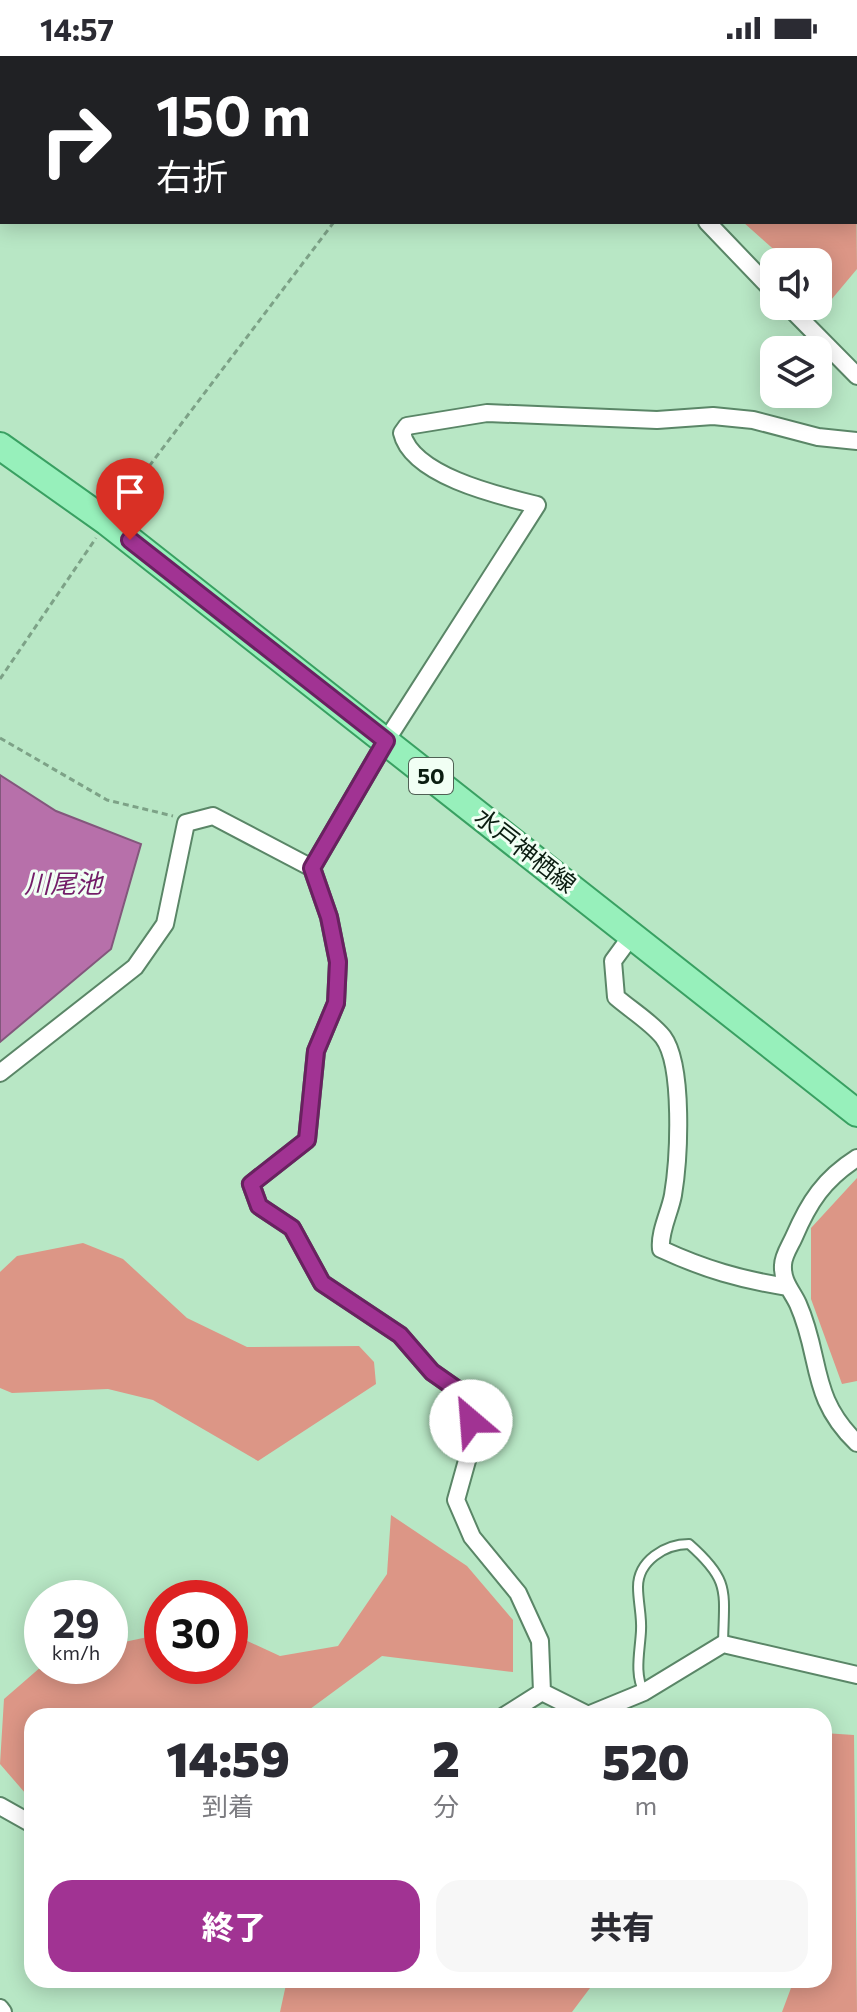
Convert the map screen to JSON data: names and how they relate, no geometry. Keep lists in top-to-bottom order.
{
  "streets": {
    "main road": ["50", "水戸神栖線"]
  },
  "water": ["川尾池"],
  "page": {
    "status": "14:57",
    "turn": ["150 m", "右折"],
    "speed": "29 km/h",
    "limit": "30",
    "eta": [
      "14:59",
      "到着",
      "2",
      "分",
      "520",
      "m"
    ],
    "buttons": ["終了", "共有"]
  }
}
